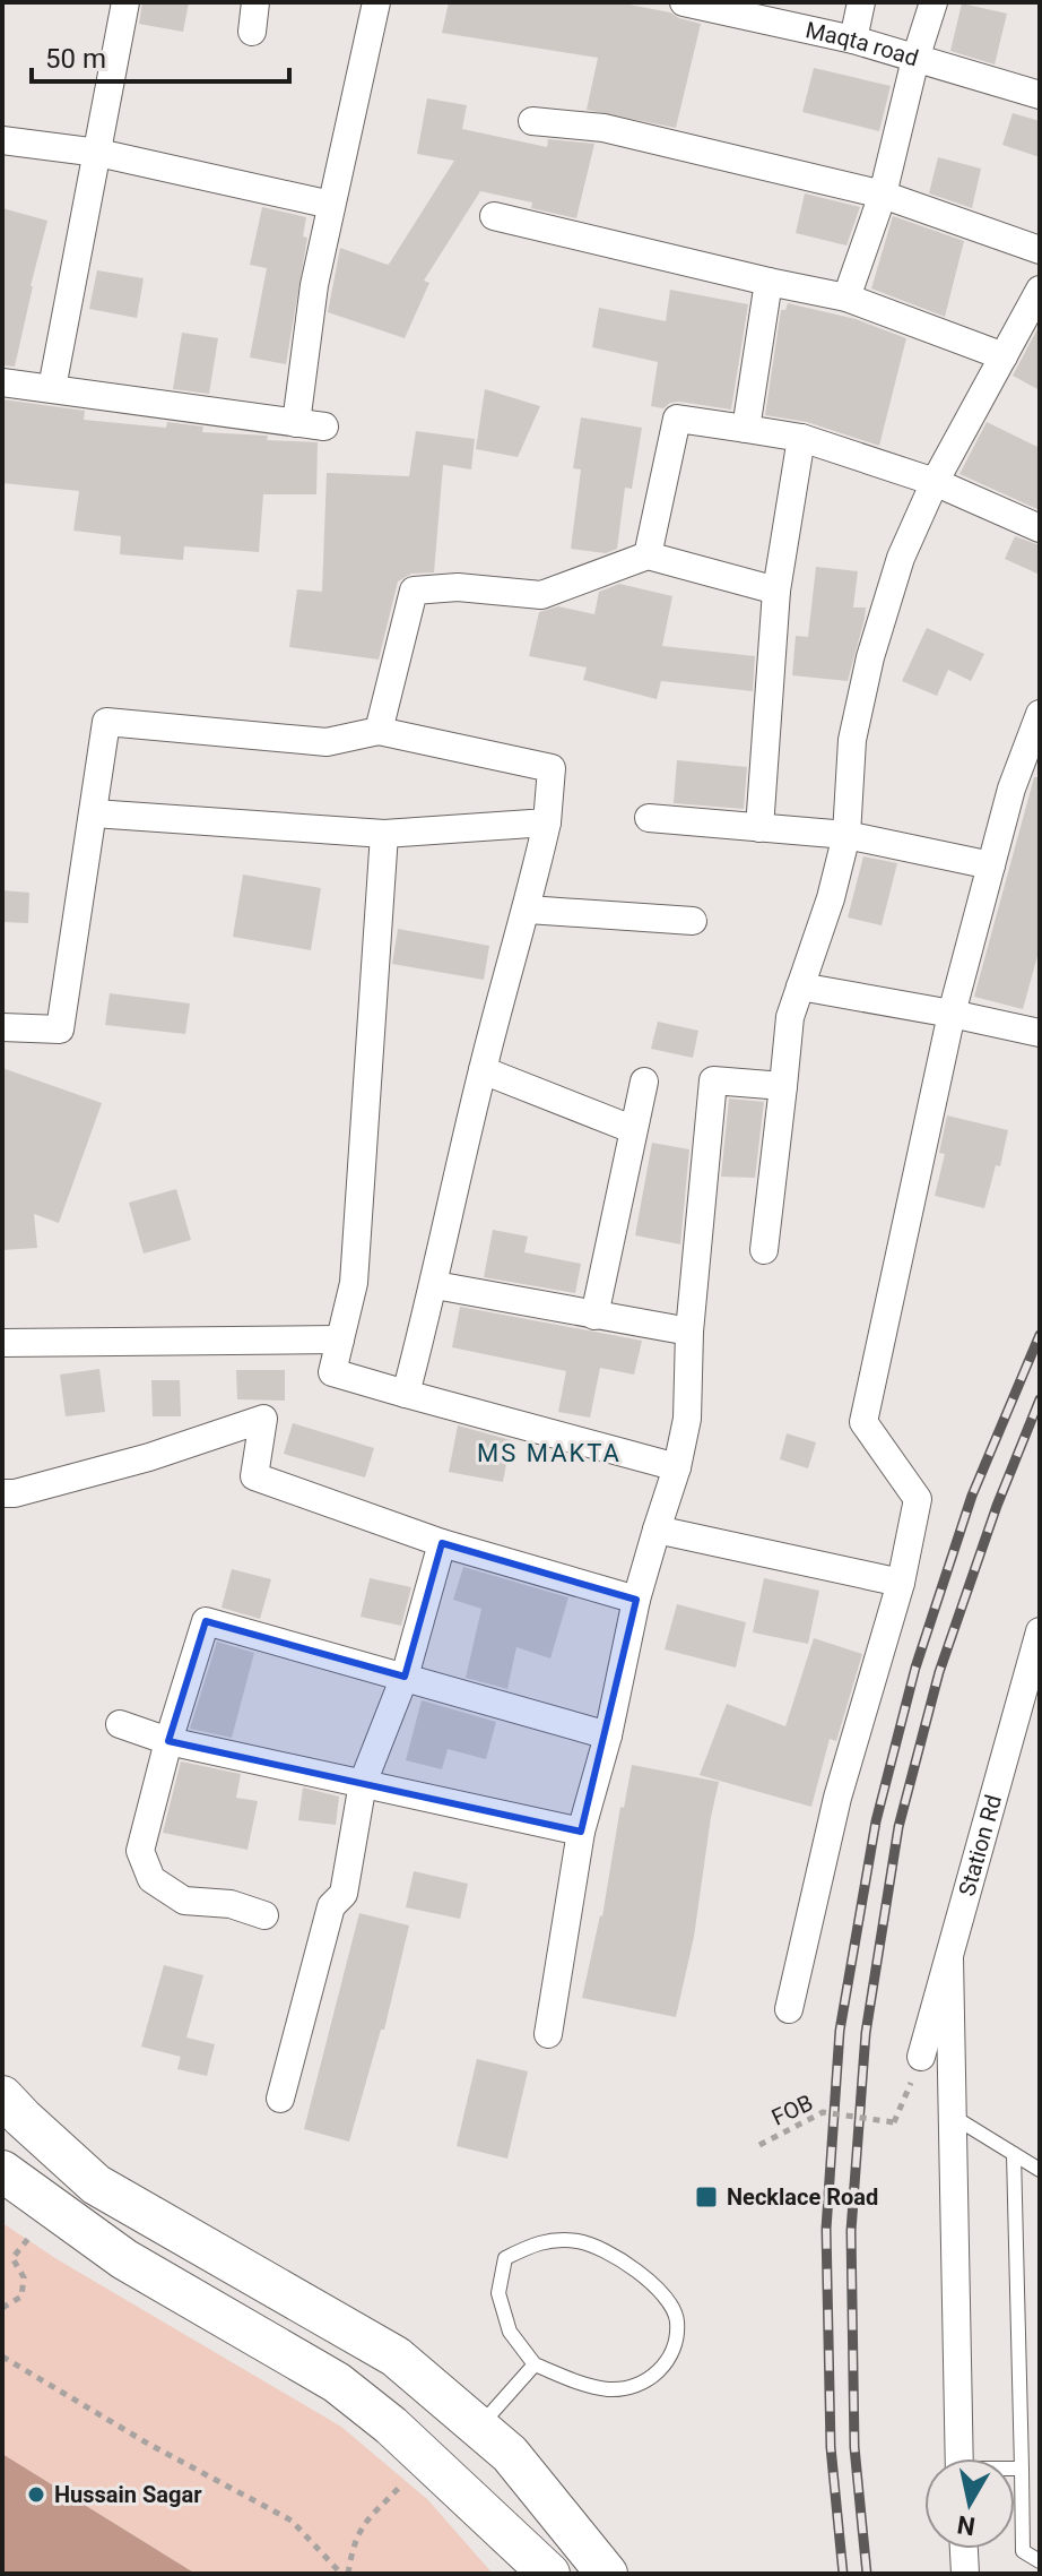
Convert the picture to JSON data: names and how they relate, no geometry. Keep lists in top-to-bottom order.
{
  "streets": {
    "street": ["Maqta road", "Station Rd"],
    "path": ["FOB"]
  },
  "crossings": [
    ["Station Rd", "FOB"]
  ],
  "districts": ["MS MAKTA"],
  "places": {
    "transit": ["Necklace Road"],
    "other": ["Hussain Sagar"]
  },
  "scale_bar": "50 m",
  "north": "bottom"
}
